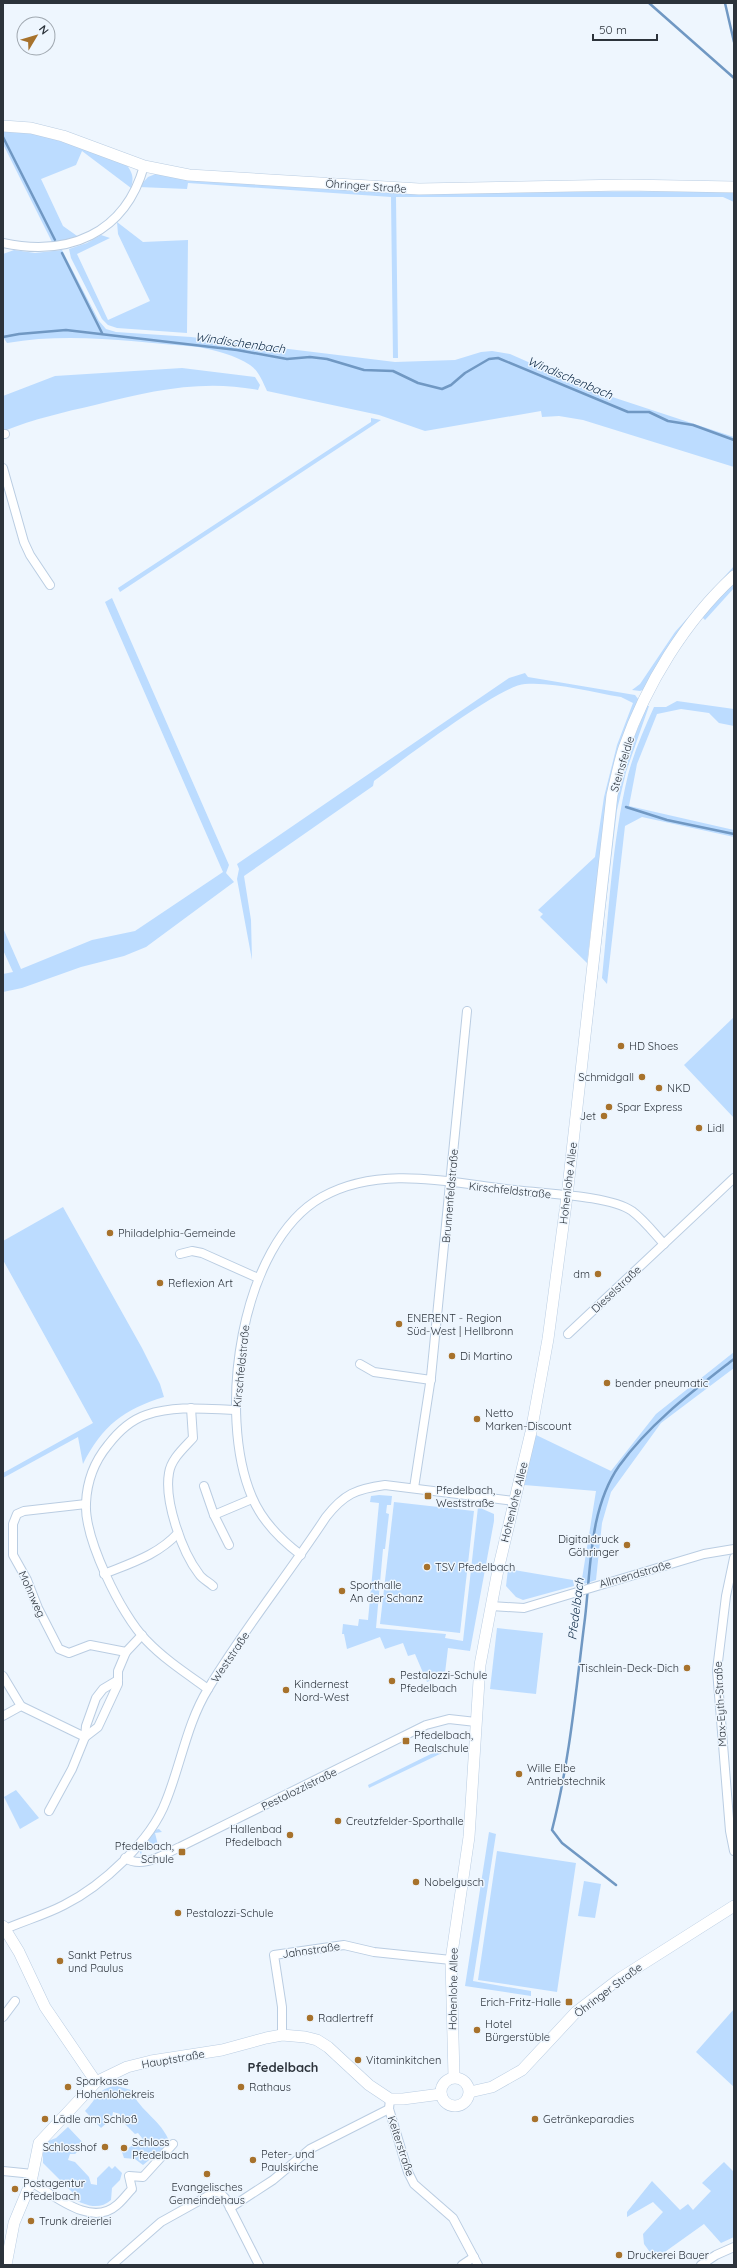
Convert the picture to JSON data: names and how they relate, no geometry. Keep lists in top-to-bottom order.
{
  "streets": {
    "main road": [
      "Öhringer Straße",
      "Steinsfeldle",
      "Hohenlohe Allee",
      "Hauptstraße"
    ],
    "street": [
      "Kirschfeldstraße",
      "Brunnenfeldstraße",
      "Dieselstraße",
      "Allmendstraße",
      "Mohnweg",
      "Weststraße",
      "Max-Eyth-Straße",
      "Pestalozzistraße",
      "Jahnstraße",
      "Kelterstraße"
    ]
  },
  "crossings": [
    ["Öhringer Straße", "Hohenlohe Allee"],
    ["Öhringer Straße", "Hauptstraße"],
    ["Steinsfeldle", "Hohenlohe Allee"],
    ["Hohenlohe Allee", "Kirschfeldstraße"],
    ["Hohenlohe Allee", "Allmendstraße"],
    ["Hohenlohe Allee", "Weststraße"],
    ["Hohenlohe Allee", "Pestalozzistraße"],
    ["Hohenlohe Allee", "Jahnstraße"],
    ["Hohenlohe Allee", "Hauptstraße"],
    ["Kirschfeldstraße", "Brunnenfeldstraße"],
    ["Kirschfeldstraße", "Weststraße"],
    ["Brunnenfeldstraße", "Weststraße"],
    ["Weststraße", "Pestalozzistraße"],
    ["Jahnstraße", "Hauptstraße"],
    ["Hauptstraße", "Kelterstraße"]
  ],
  "districts": ["Pfedelbach"],
  "water": ["Windischenbach", "Pfedelbach"],
  "places": {
    "other": [
      "HD Shoes",
      "Schmidgall",
      "NKD",
      "Spar Express",
      "Jet",
      "Lidl",
      "Philadelphia-Gemeinde",
      "dm",
      "Reflexion Art",
      "ENERENT - Region Süd-West | Hellbronn",
      "Di Martino",
      "bender pneumatic",
      "Netto Marken-Discount",
      "Digitaldruck Göhringer",
      "TSV Pfedelbach",
      "Sporthalle An der Schanz",
      "Tischlein-Deck-Dich",
      "Pestalozzi-Schule Pfedelbach",
      "Kindernest Nord-West",
      "Wille Elbe Antriebstechnik",
      "Creutzfelder-Sporthalle",
      "Hallenbad Pfedelbach",
      "Nobelgusch",
      "Pestalozzi-Schule",
      "Sankt Petrus und Paulus",
      "Radlertreff",
      "Hotel Bürgerstüble",
      "Vitaminkitchen",
      "Sparkasse Hohenlohekreis",
      "Rathaus",
      "Lädle am Schloß",
      "Getränkeparadies",
      "Schlosshof",
      "Schloss Pfedelbach",
      "Peter- und Paulskirche",
      "Evangelisches Gemeindehaus",
      "Postagentur Pfedelbach",
      "Trunk dreierlei",
      "Druckerei Bauer"
    ],
    "transit": [
      "Pfedelbach, Weststraße",
      "Pfedelbach, Realschule",
      "Pfedelbach, Schule",
      "Erich-Fritz-Halle"
    ]
  },
  "scale_bar": "50 m",
  "north": "top right"
}
